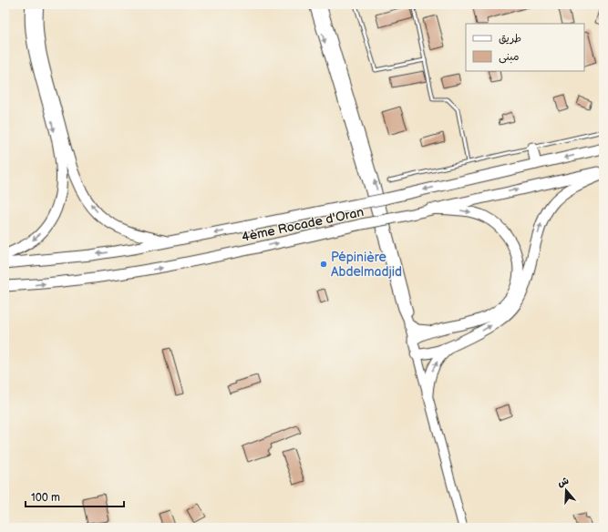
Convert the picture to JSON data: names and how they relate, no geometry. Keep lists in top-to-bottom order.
{
  "streets": {
    "highway": ["4ème Rocade d'Oran"]
  },
  "places": ["Pépinière Abdelmadjid"],
  "legend": ["طريق", "مبنى"],
  "scale_bar": "100 m",
  "north": "top"
}
